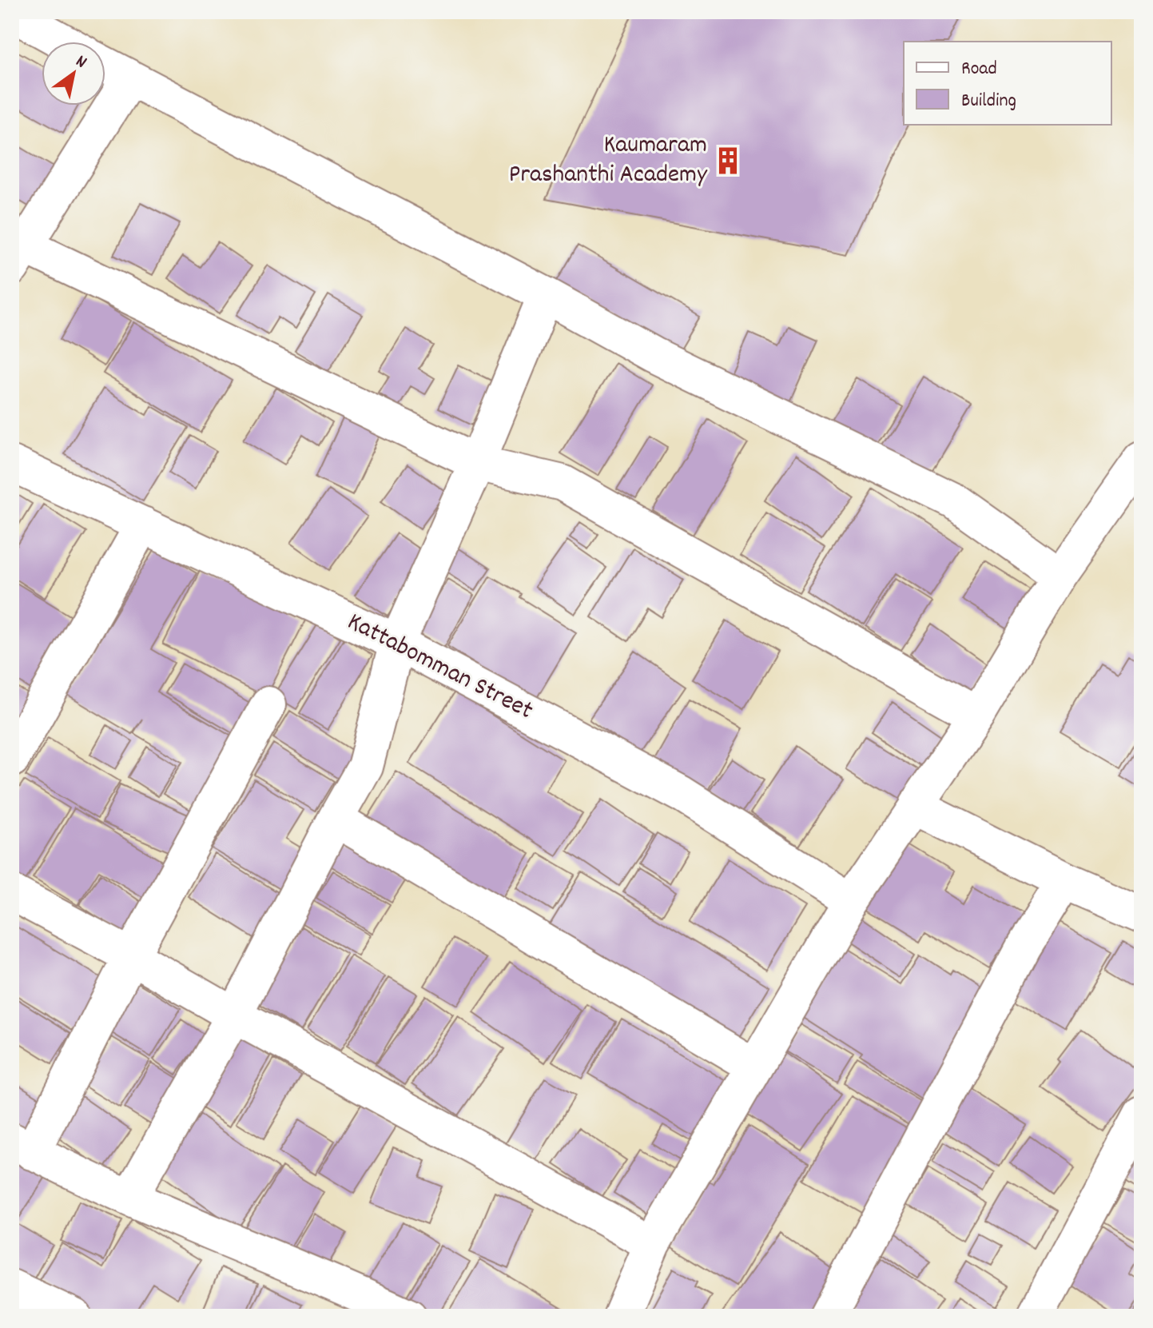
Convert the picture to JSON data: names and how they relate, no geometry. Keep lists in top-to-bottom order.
{
  "streets": {
    "street": ["Kattabomman Street"]
  },
  "places": {
    "building": ["Kaumaram Prashanthi Academy"]
  },
  "legend": ["Road", "Building"],
  "north": "top right"
}
